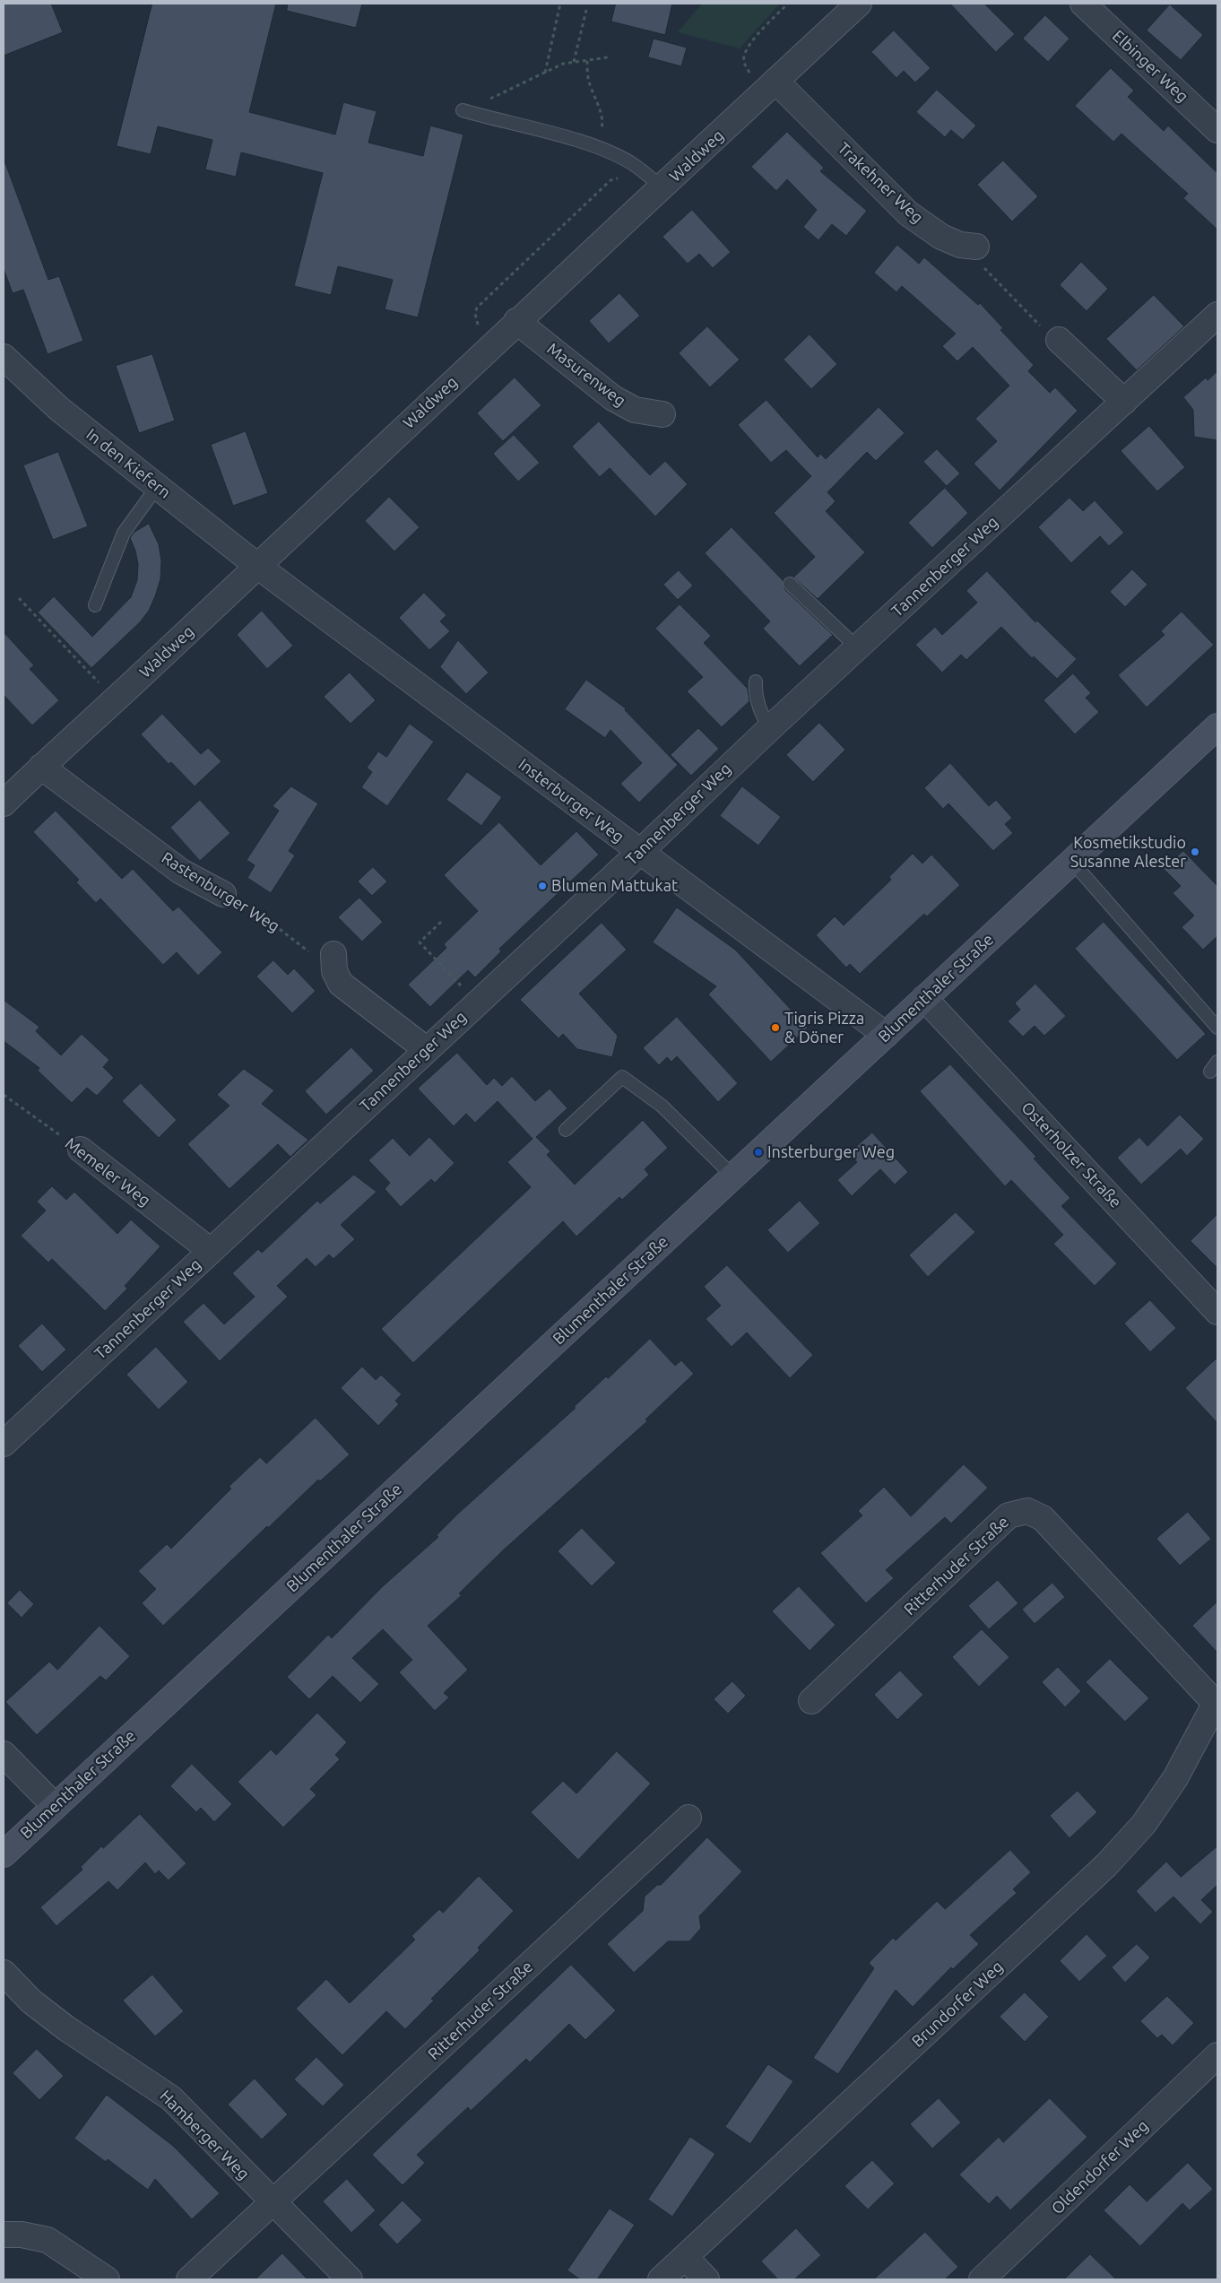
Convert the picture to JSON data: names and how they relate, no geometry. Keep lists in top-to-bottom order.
{
  "streets": {
    "main road": ["Blumenthaler Straße"],
    "street": [
      "Elbinger Weg",
      "Waldweg",
      "Trakehner Weg",
      "Masurenweg",
      "In den Kiefern",
      "Tannenberger Weg",
      "Insterburger Weg",
      "Rastenburger Weg",
      "Osterholzer Straße",
      "Memeler Weg",
      "Ritterhuder Straße",
      "Brundorfer Weg",
      "Hamberger Weg",
      "Oldendorfer Weg"
    ]
  },
  "crossings": [
    ["Waldweg", "Trakehner Weg"],
    ["Waldweg", "Masurenweg"],
    ["Waldweg", "In den Kiefern"],
    ["Waldweg", "Insterburger Weg"],
    ["Waldweg", "Rastenburger Weg"],
    ["In den Kiefern", "Insterburger Weg"],
    ["Tannenberger Weg", "Insterburger Weg"],
    ["Tannenberger Weg", "Memeler Weg"],
    ["Insterburger Weg", "Blumenthaler Straße"],
    ["Blumenthaler Straße", "Osterholzer Straße"],
    ["Ritterhuder Straße", "Brundorfer Weg"],
    ["Ritterhuder Straße", "Hamberger Weg"]
  ],
  "places": [
    "Kosmetikstudio Susanne Alester",
    "Blumen Mattukat",
    "Tigris Pizza & Döner",
    "Insterburger Weg"
  ]
}
